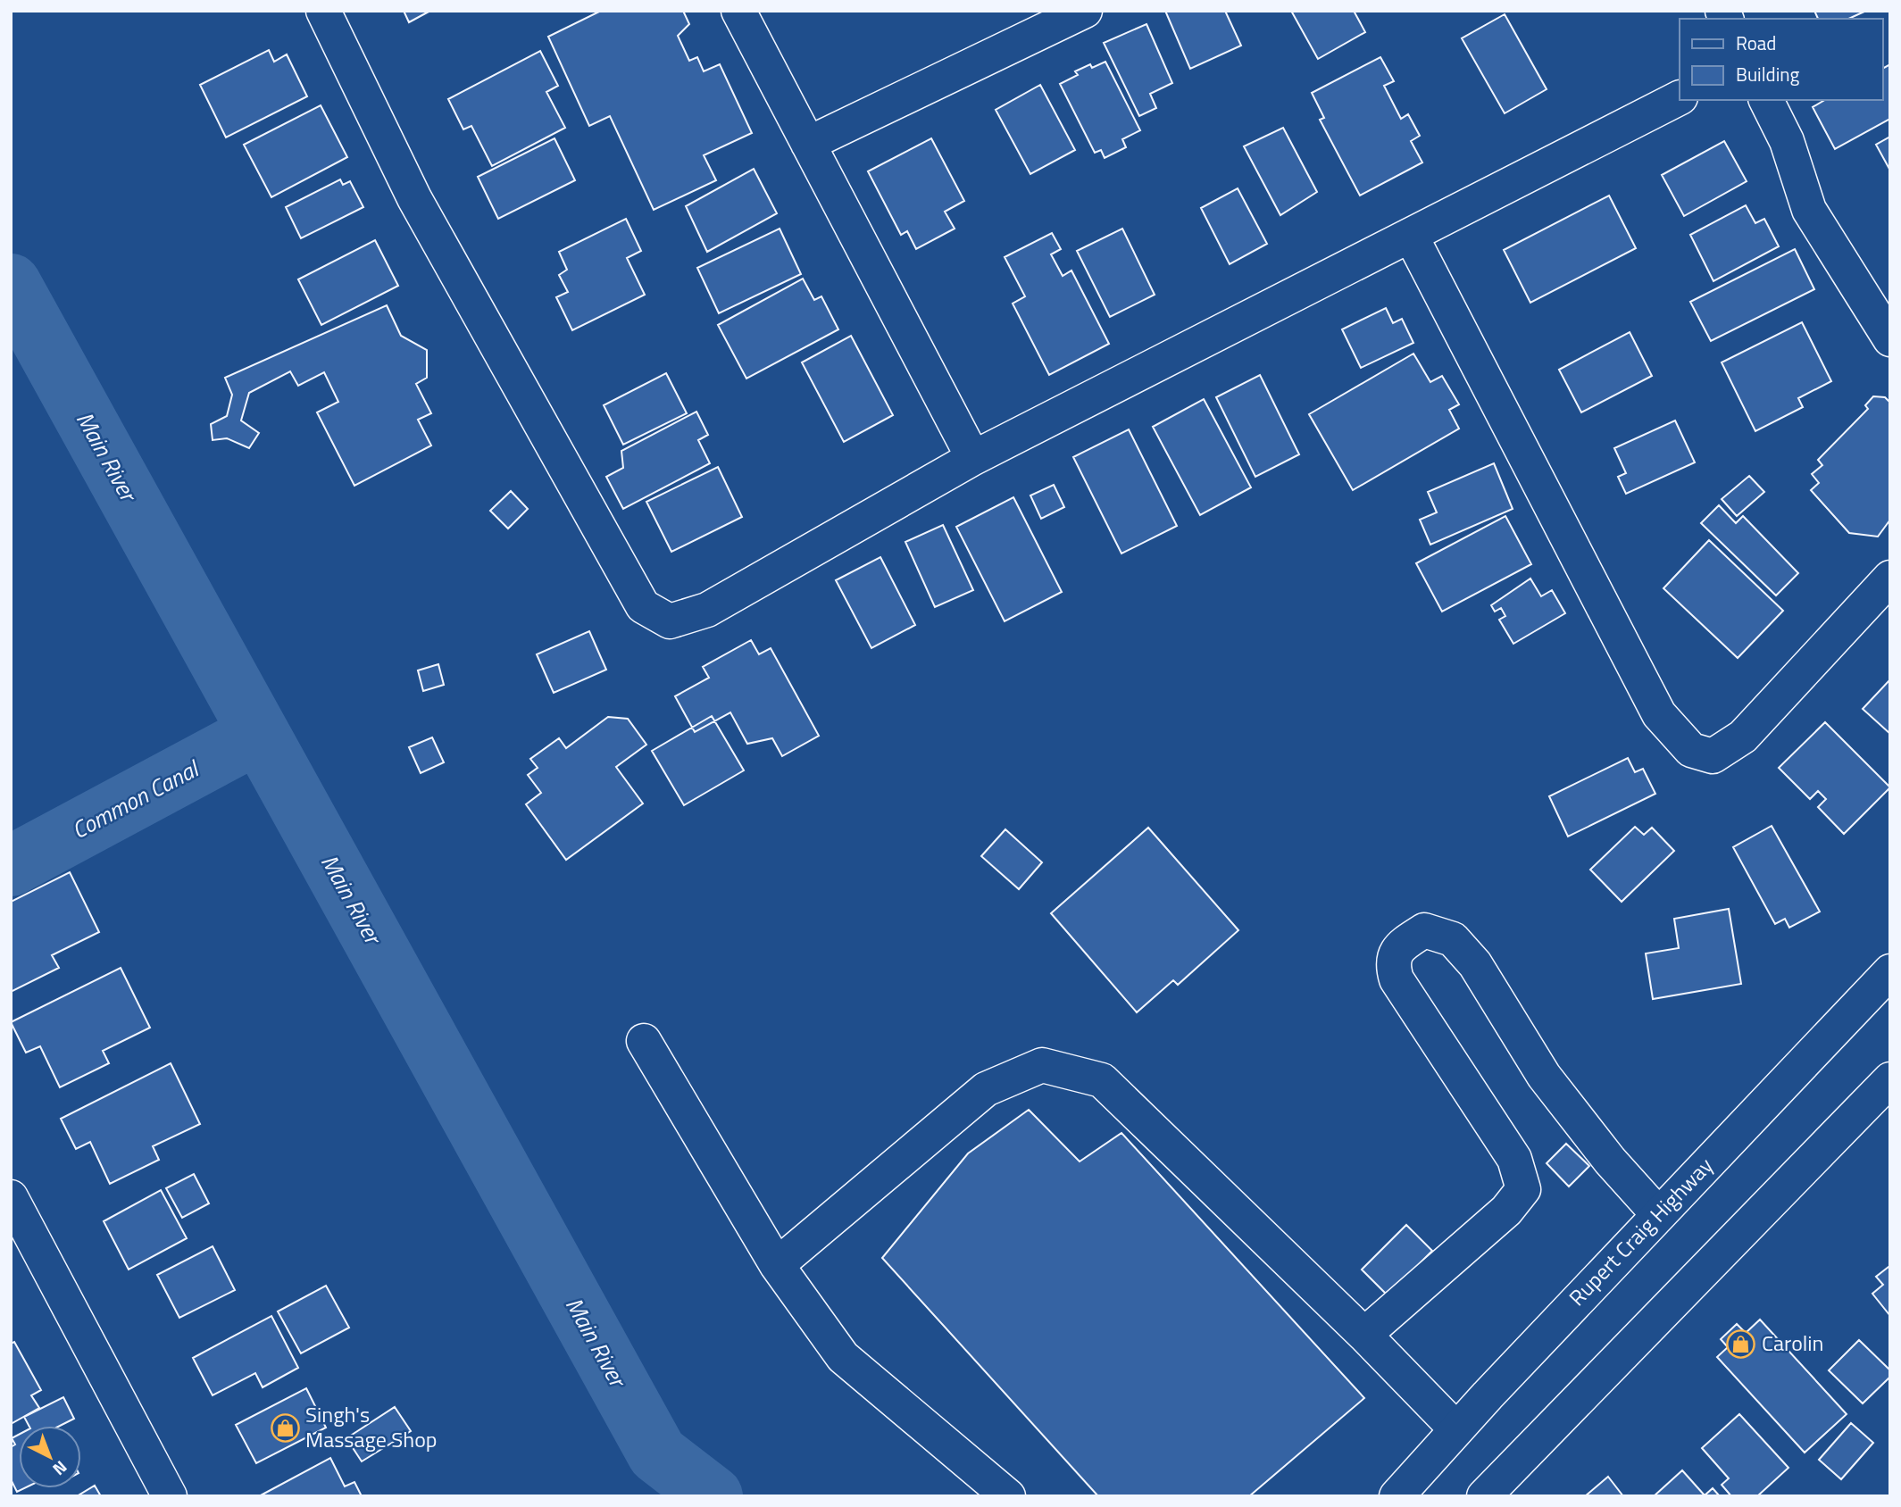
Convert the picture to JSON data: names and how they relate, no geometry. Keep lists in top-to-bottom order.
{
  "streets": {
    "street": ["Rupert Craig Highway"]
  },
  "water": ["Main River", "Common Canal"],
  "places": {
    "shop": ["Carolin", "Singh's Massage Shop"]
  },
  "legend": ["Road", "Building"],
  "north": "bottom right"
}
